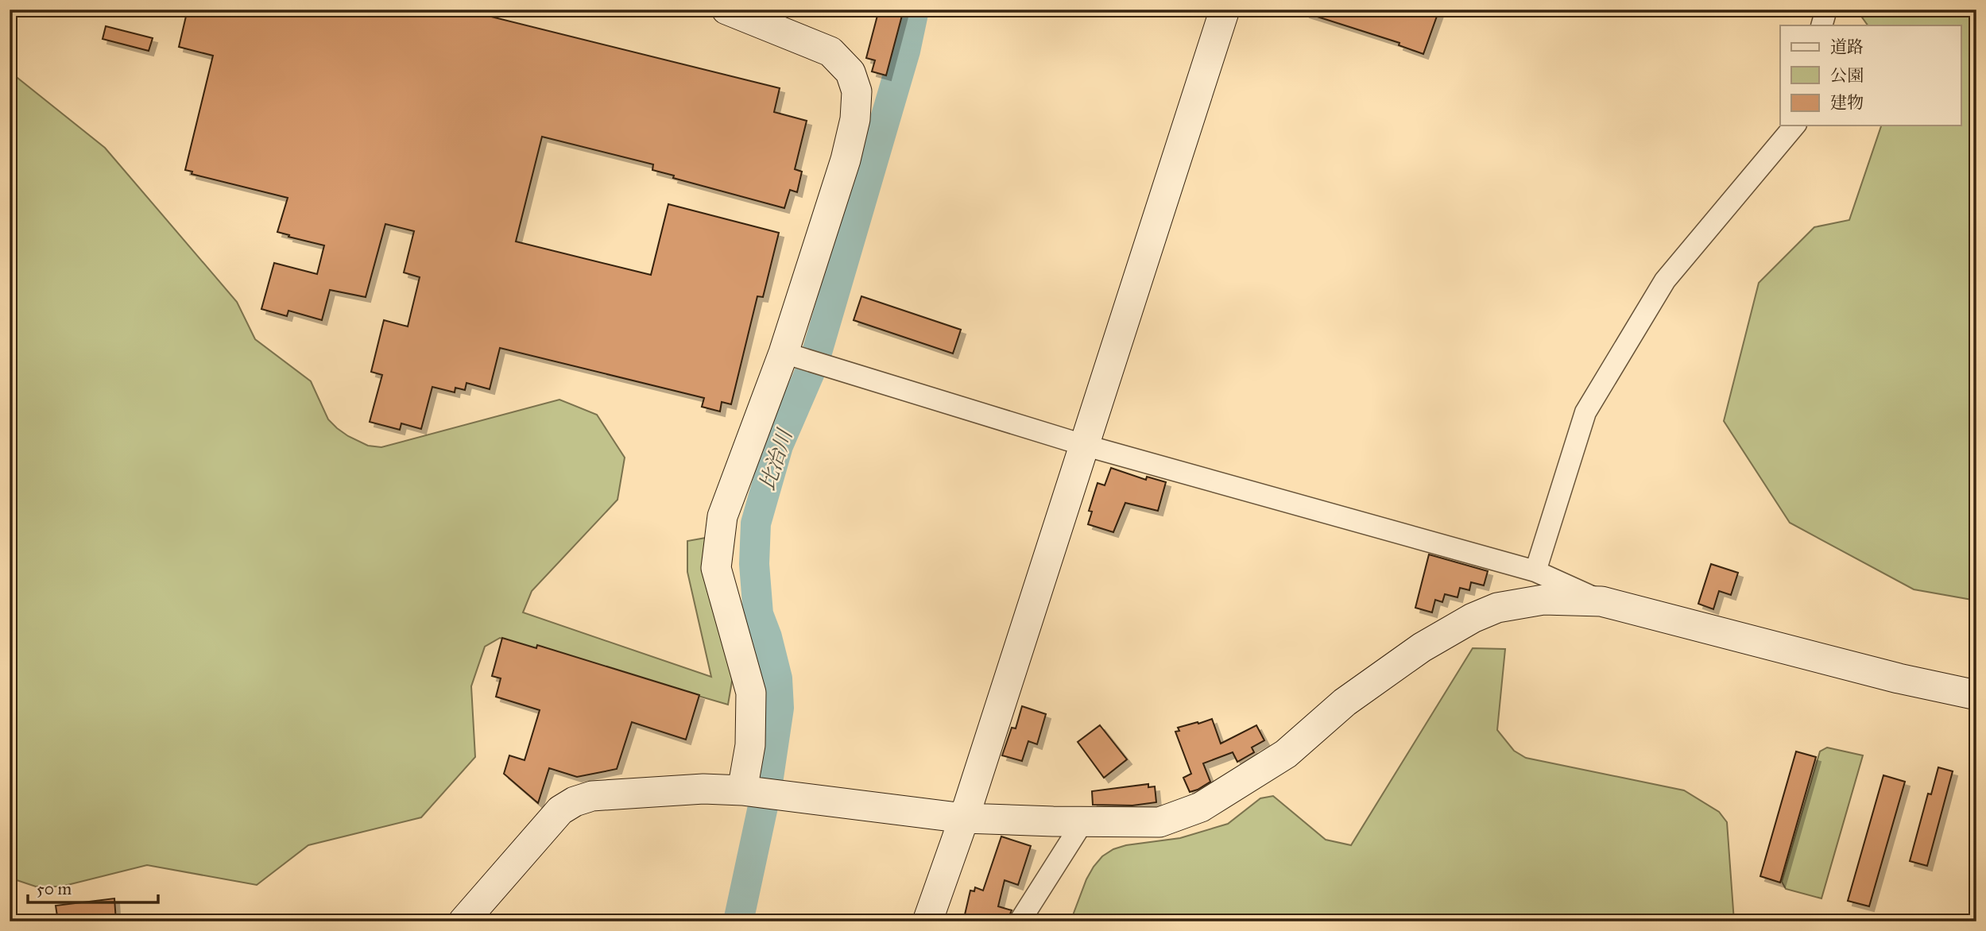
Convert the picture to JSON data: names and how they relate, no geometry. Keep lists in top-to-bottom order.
{
  "water": ["比治川"],
  "legend": ["道路", "公園", "建物"],
  "scale_bar": "50 m"
}
